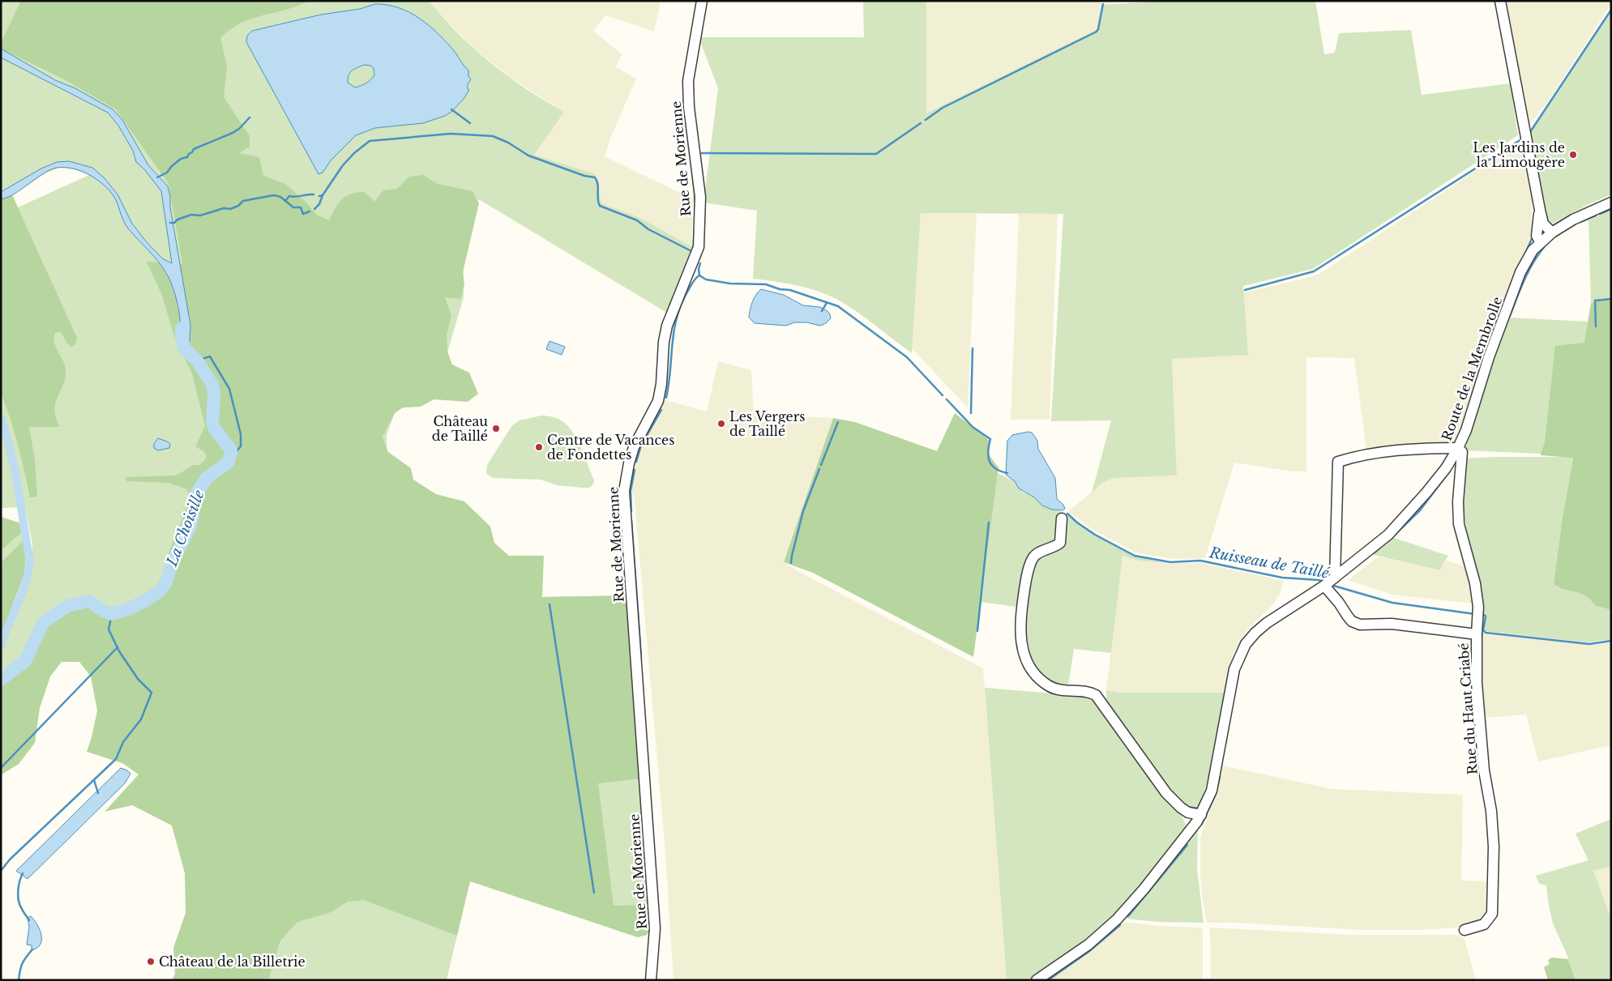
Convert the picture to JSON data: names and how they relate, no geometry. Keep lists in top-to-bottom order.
{
  "streets": {
    "street": ["Rue de Morienne", "Route de la Membrolle", "Rue du Haut Criabé"]
  },
  "crossings": [
    ["Route de la Membrolle", "Rue du Haut Criabé"]
  ],
  "water": ["La Choisille", "Ruisseau de Taillé"],
  "places": [
    "Les Jardins de la Limougère",
    "Les Vergers de Taillé",
    "Château de Taillé",
    "Centre de Vacances de Fondettes",
    "Château de la Billetrie"
  ]
}
